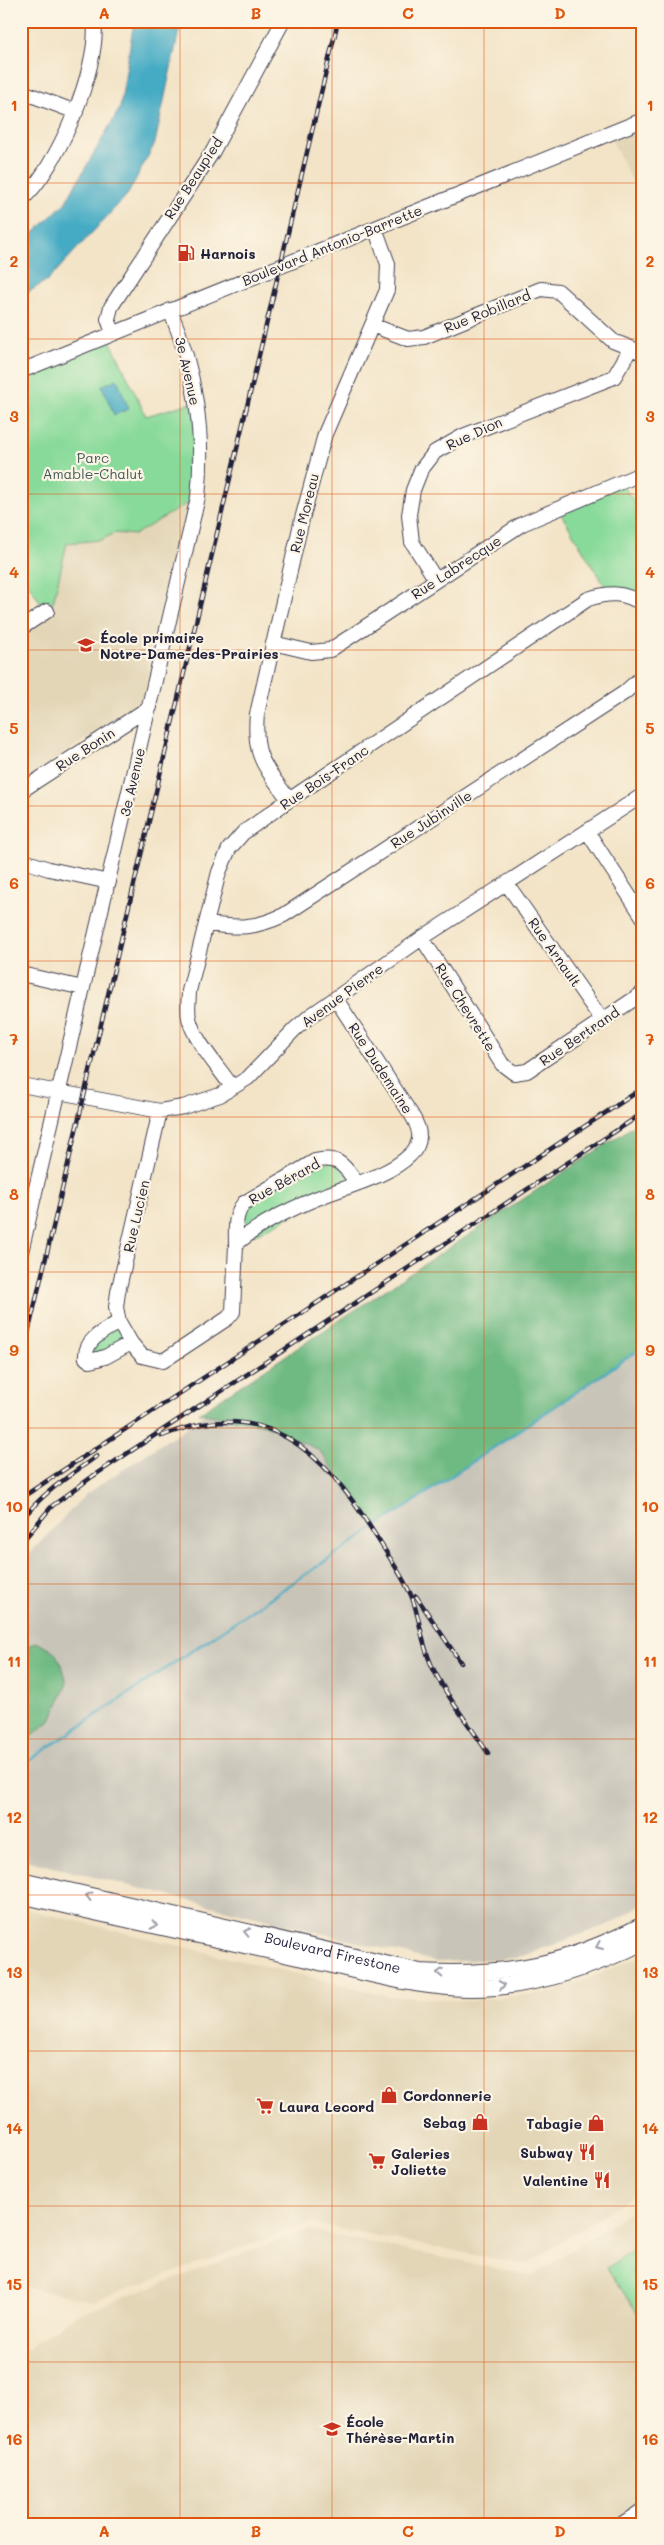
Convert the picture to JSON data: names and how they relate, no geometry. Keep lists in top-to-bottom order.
{
  "streets": {
    "main road": ["Boulevard Firestone"],
    "street": [
      "Rue Beaupied",
      "Boulevard Antonio-Barrette",
      "Rue Robillard",
      "3e Avenue",
      "Rue Dion",
      "Rue Moreau",
      "Rue Labrecque",
      "Rue Bonin",
      "Rue Bois-Franc",
      "Rue Jubinville",
      "Rue Arnault",
      "Avenue Pierre",
      "Rue Chevrette",
      "Rue Bertrand",
      "Rue Dudemaine",
      "Rue Bérard",
      "Rue Lucien"
    ]
  },
  "crossings": [
    ["Rue Beaupied", "Boulevard Antonio-Barrette"],
    ["Boulevard Antonio-Barrette", "3e Avenue"],
    ["Boulevard Antonio-Barrette", "Rue Moreau"],
    ["Rue Robillard", "Rue Dion"],
    ["Rue Robillard", "Rue Moreau"],
    ["3e Avenue", "Rue Bonin"],
    ["3e Avenue", "Avenue Pierre"],
    ["Rue Dion", "Rue Labrecque"],
    ["Rue Moreau", "Rue Labrecque"],
    ["Rue Moreau", "Rue Bois-Franc"],
    ["Rue Bois-Franc", "Rue Jubinville"],
    ["Rue Bois-Franc", "Avenue Pierre"],
    ["Rue Arnault", "Avenue Pierre"],
    ["Rue Arnault", "Rue Bertrand"],
    ["Avenue Pierre", "Rue Chevrette"],
    ["Avenue Pierre", "Rue Dudemaine"],
    ["Avenue Pierre", "Rue Lucien"],
    ["Rue Chevrette", "Rue Bertrand"],
    ["Rue Dudemaine", "Rue Bérard"],
    ["Rue Bérard", "Rue Lucien"]
  ],
  "parks": ["Parc Amable-Chalut"],
  "places": {
    "fuel station": ["Harnois"],
    "school or university": ["École primaire Notre-Dame-des-Prairies", "École Thérèse-Martin"],
    "shop": ["Cordonnerie", "Sebag", "Tabagie"],
    "supermarket": ["Laura Lecord", "Galeries Joliette"],
    "restaurant": ["Subway", "Valentine"]
  },
  "grid": {
    "columns": [
      "A",
      "B",
      "C",
      "D"
    ],
    "rows": [
      "1",
      "2",
      "3",
      "4",
      "5",
      "6",
      "7",
      "8",
      "9",
      "10",
      "11",
      "12",
      "13",
      "14",
      "15",
      "16"
    ]
  }
}
